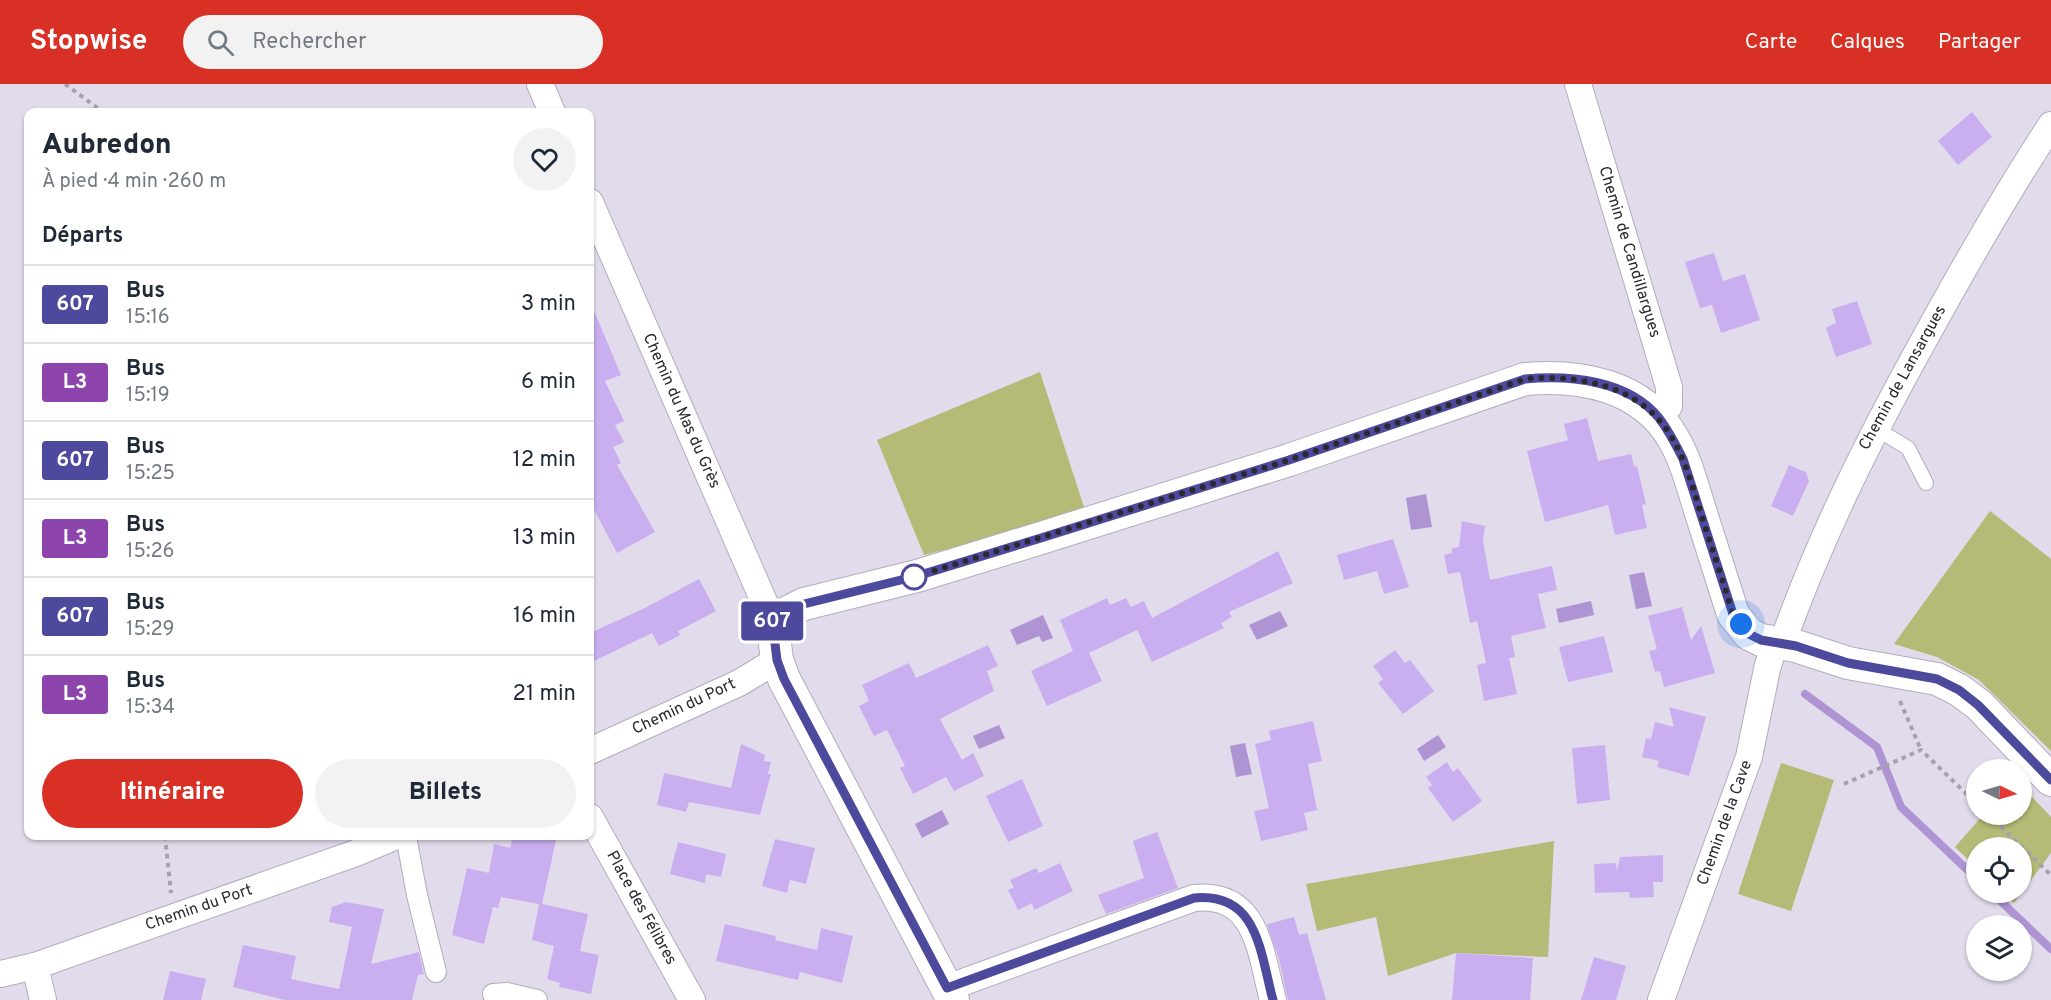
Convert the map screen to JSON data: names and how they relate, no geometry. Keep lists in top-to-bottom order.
{
  "streets": {
    "street": [
      "Chemin de Candillargues",
      "Chemin de Lansargues",
      "Chemin du Mas du Grès",
      "Chemin du Port",
      "Chemin de la Cave",
      "Place des Félibres"
    ]
  },
  "crossings": [
    ["Chemin de Lansargues", "Chemin de la Cave"]
  ],
  "lines": ["bus line 607"],
  "north": "right",
  "page": {
    "header": "Stopwise",
    "search": "Rechercher",
    "nav": ["Carte", "Calques", "Partager"],
    "on_map": "607",
    "heading": [
      ["Aubredon", "À pied · 4 min · 260 m"],
      "Départs"
    ],
    "list": [
      {
        "mark": "607",
        "name": "Bus",
        "note": "15:16",
        "value": "3 min"
      },
      {
        "mark": "L3",
        "name": "Bus",
        "note": "15:19",
        "value": "6 min"
      },
      {
        "mark": "607",
        "name": "Bus",
        "note": "15:25",
        "value": "12 min"
      },
      {
        "mark": "L3",
        "name": "Bus",
        "note": "15:26",
        "value": "13 min"
      },
      {
        "mark": "607",
        "name": "Bus",
        "note": "15:29",
        "value": "16 min"
      },
      {
        "mark": "L3",
        "name": "Bus",
        "note": "15:34",
        "value": "21 min"
      }
    ],
    "buttons": ["Itinéraire", "Billets"]
  }
}
